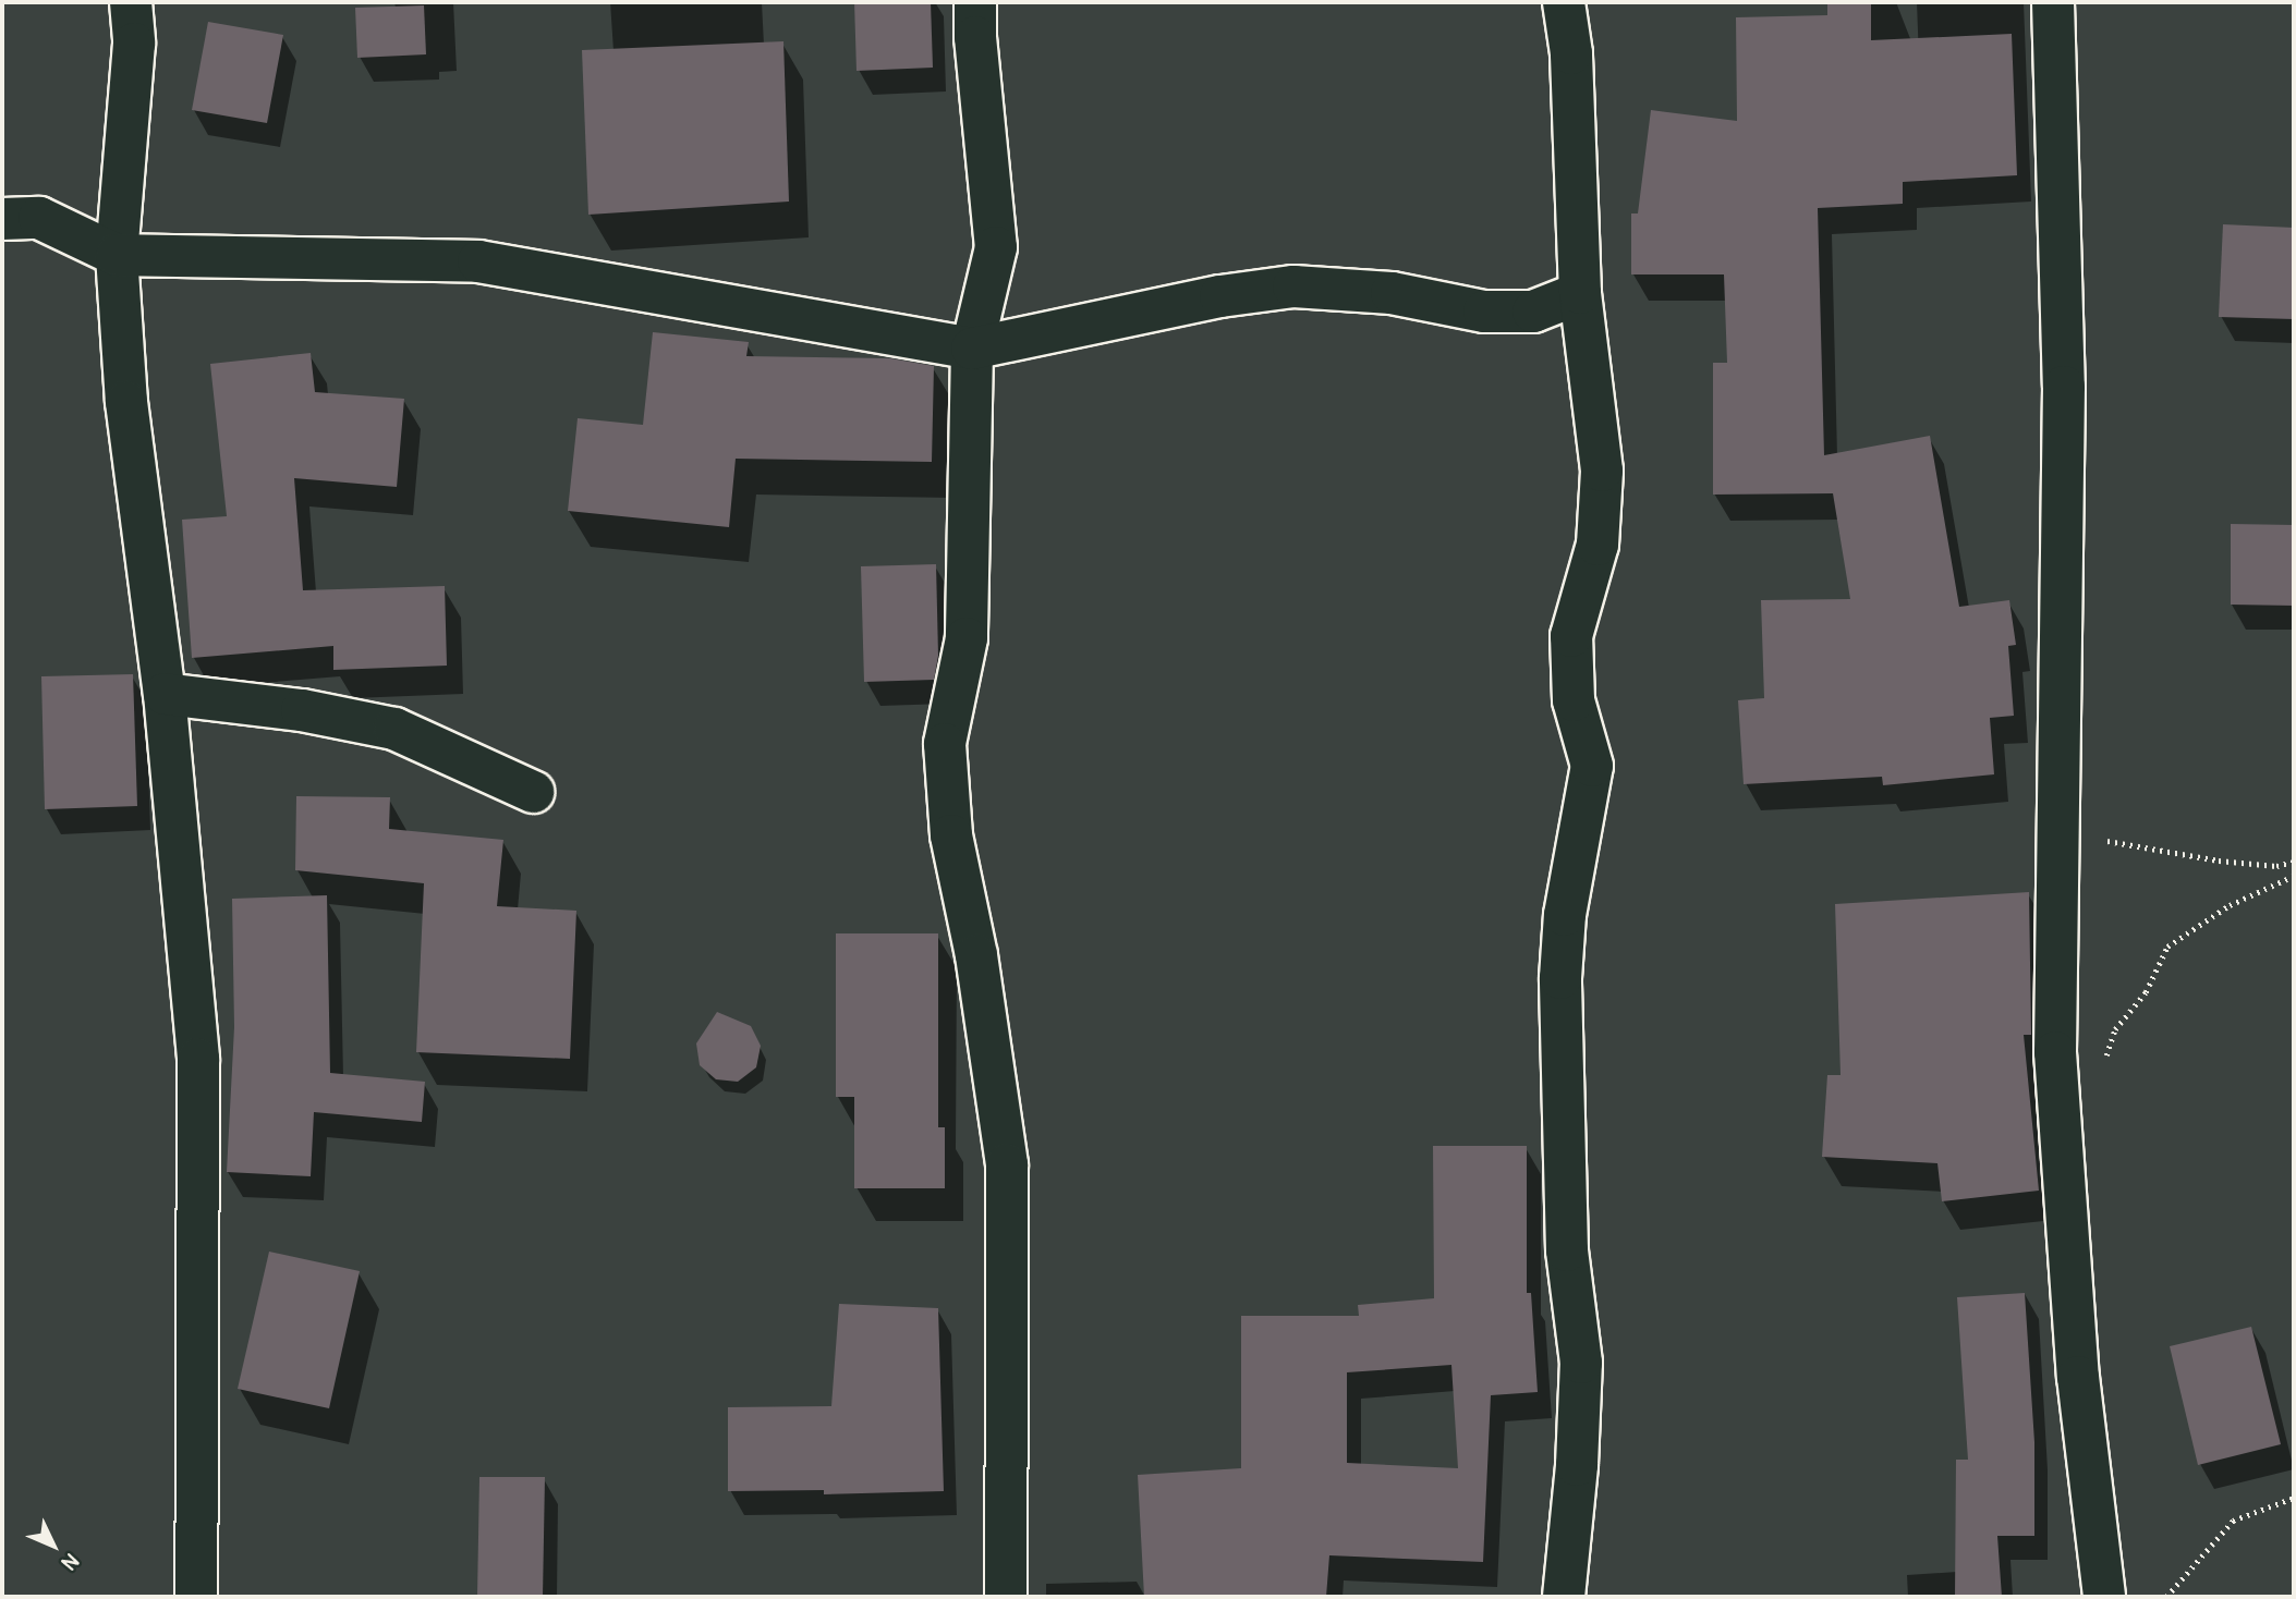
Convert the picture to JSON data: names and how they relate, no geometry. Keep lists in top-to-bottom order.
{
  "north": "bottom right"
}
